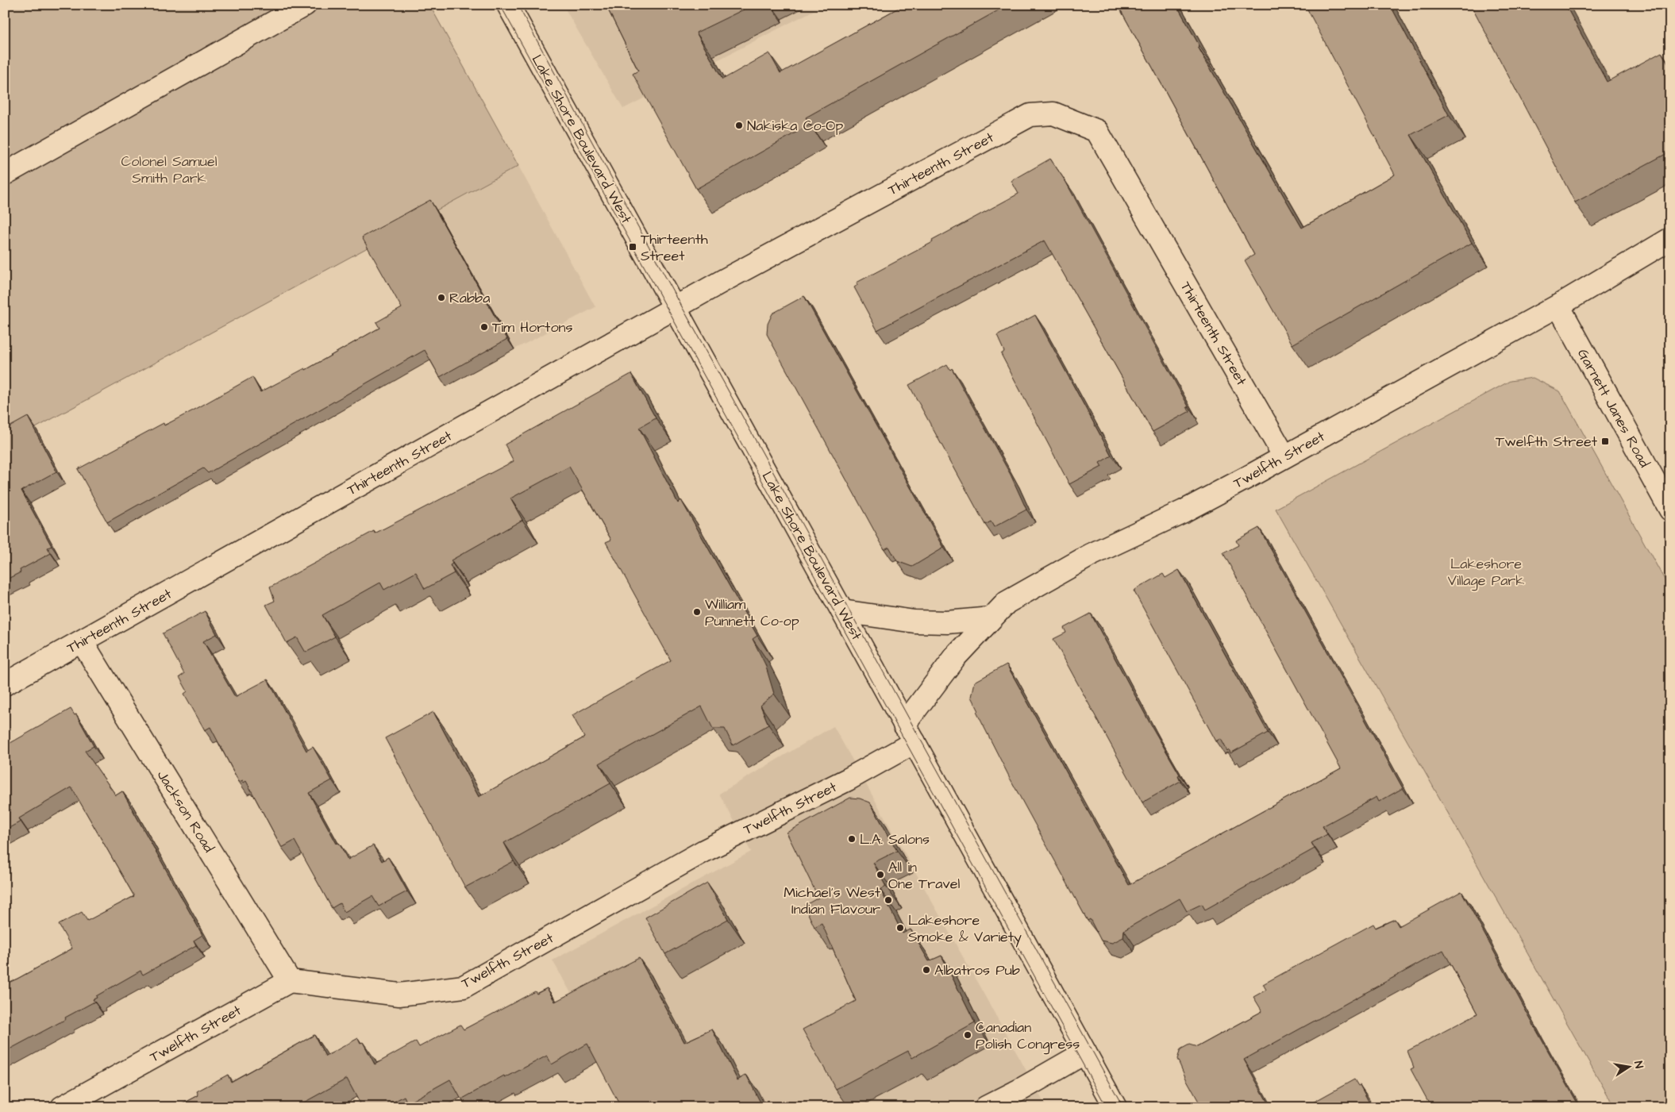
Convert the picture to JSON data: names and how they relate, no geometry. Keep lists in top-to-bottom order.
{
  "streets": {
    "street": [
      "Lake Shore Boulevard West",
      "Thirteenth Street",
      "Garnett Janes Road",
      "Twelfth Street",
      "Jackson Road"
    ]
  },
  "crossings": [
    ["Lake Shore Boulevard West", "Thirteenth Street"],
    ["Lake Shore Boulevard West", "Twelfth Street"],
    ["Thirteenth Street", "Twelfth Street"],
    ["Thirteenth Street", "Jackson Road"],
    ["Garnett Janes Road", "Twelfth Street"],
    ["Twelfth Street", "Jackson Road"]
  ],
  "parks": ["Colonel Samuel Smith Park", "Lakeshore Village Park"],
  "places": {
    "other": [
      "Nakiska Co-Op",
      "Rabba",
      "Tim Hortons",
      "William Punnett Co-op",
      "L.A. Salons",
      "All in One Travel",
      "Michael's West Indian Flavour",
      "Lakeshore Smoke & Variety",
      "Albatros Pub",
      "Canadian Polish Congress"
    ],
    "transit": ["Thirteenth Street", "Twelfth Street"]
  },
  "north": "right"
}
